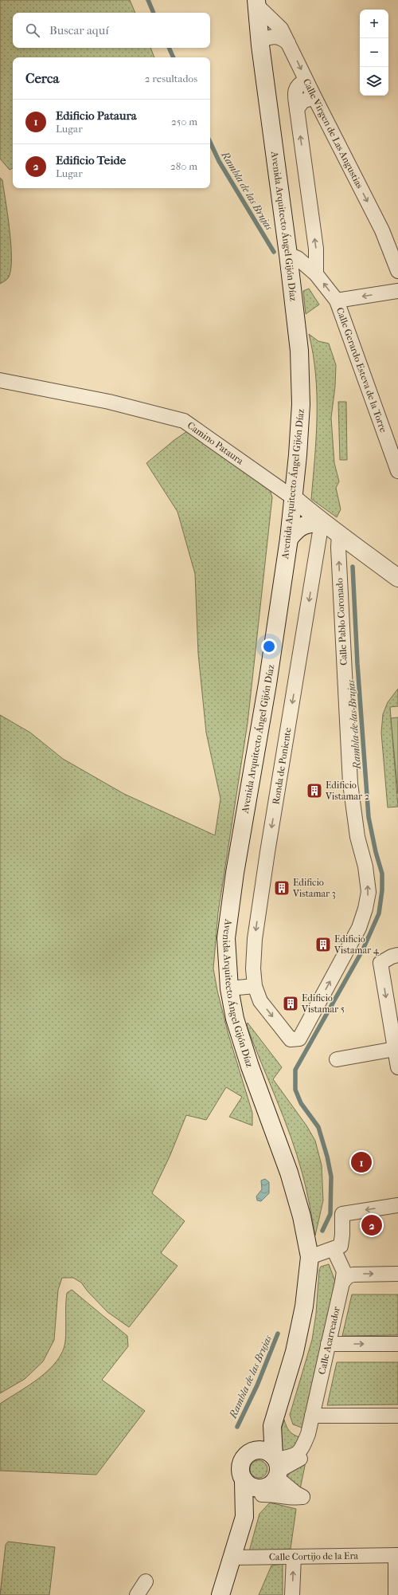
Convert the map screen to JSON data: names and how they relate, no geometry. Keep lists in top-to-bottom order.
{
  "streets": {
    "main road": ["Avenida Arquitecto Ángel Gijón Díaz", "Camino Pataura"],
    "street": [
      "Calle Virgen de Las Angustias",
      "Calle Gerardo Esteva de la Torre",
      "Calle Pablo Coronado",
      "Ronda de Poniente",
      "Calle Acarreador",
      "Calle Cortijo de la Era"
    ]
  },
  "crossings": [
    ["Calle Virgen de Las Angustias", "Avenida Arquitecto Ángel Gijón Díaz"],
    ["Avenida Arquitecto Ángel Gijón Díaz", "Calle Gerardo Esteva de la Torre"],
    ["Avenida Arquitecto Ángel Gijón Díaz", "Camino Pataura"],
    ["Avenida Arquitecto Ángel Gijón Díaz", "Calle Acarreador"],
    ["Avenida Arquitecto Ángel Gijón Díaz", "Calle Cortijo de la Era"],
    ["Camino Pataura", "Calle Pablo Coronado"],
    ["Camino Pataura", "Ronda de Poniente"],
    ["Calle Pablo Coronado", "Ronda de Poniente"]
  ],
  "one_way": ["Ronda de Poniente"],
  "water": ["Rambla de las Brujas"],
  "places": {
    "building": [
      "Edificio Vistamar 2",
      "Edificio Vistamar 3",
      "Edificio Vistamar 4",
      "Edificio Vistamar 5"
    ]
  },
  "page": {
    "map_buttons": ["+", "−"],
    "search": "Buscar aquí",
    "heading": ["Cerca", "2 resultados"],
    "list": [
      {
        "mark": "1",
        "name": "Edificio Pataura",
        "note": "Lugar",
        "value": "250 m"
      },
      {
        "mark": "2",
        "name": "Edificio Teide",
        "note": "Lugar",
        "value": "280 m"
      }
    ],
    "pins": ["1", "2"]
  }
}
